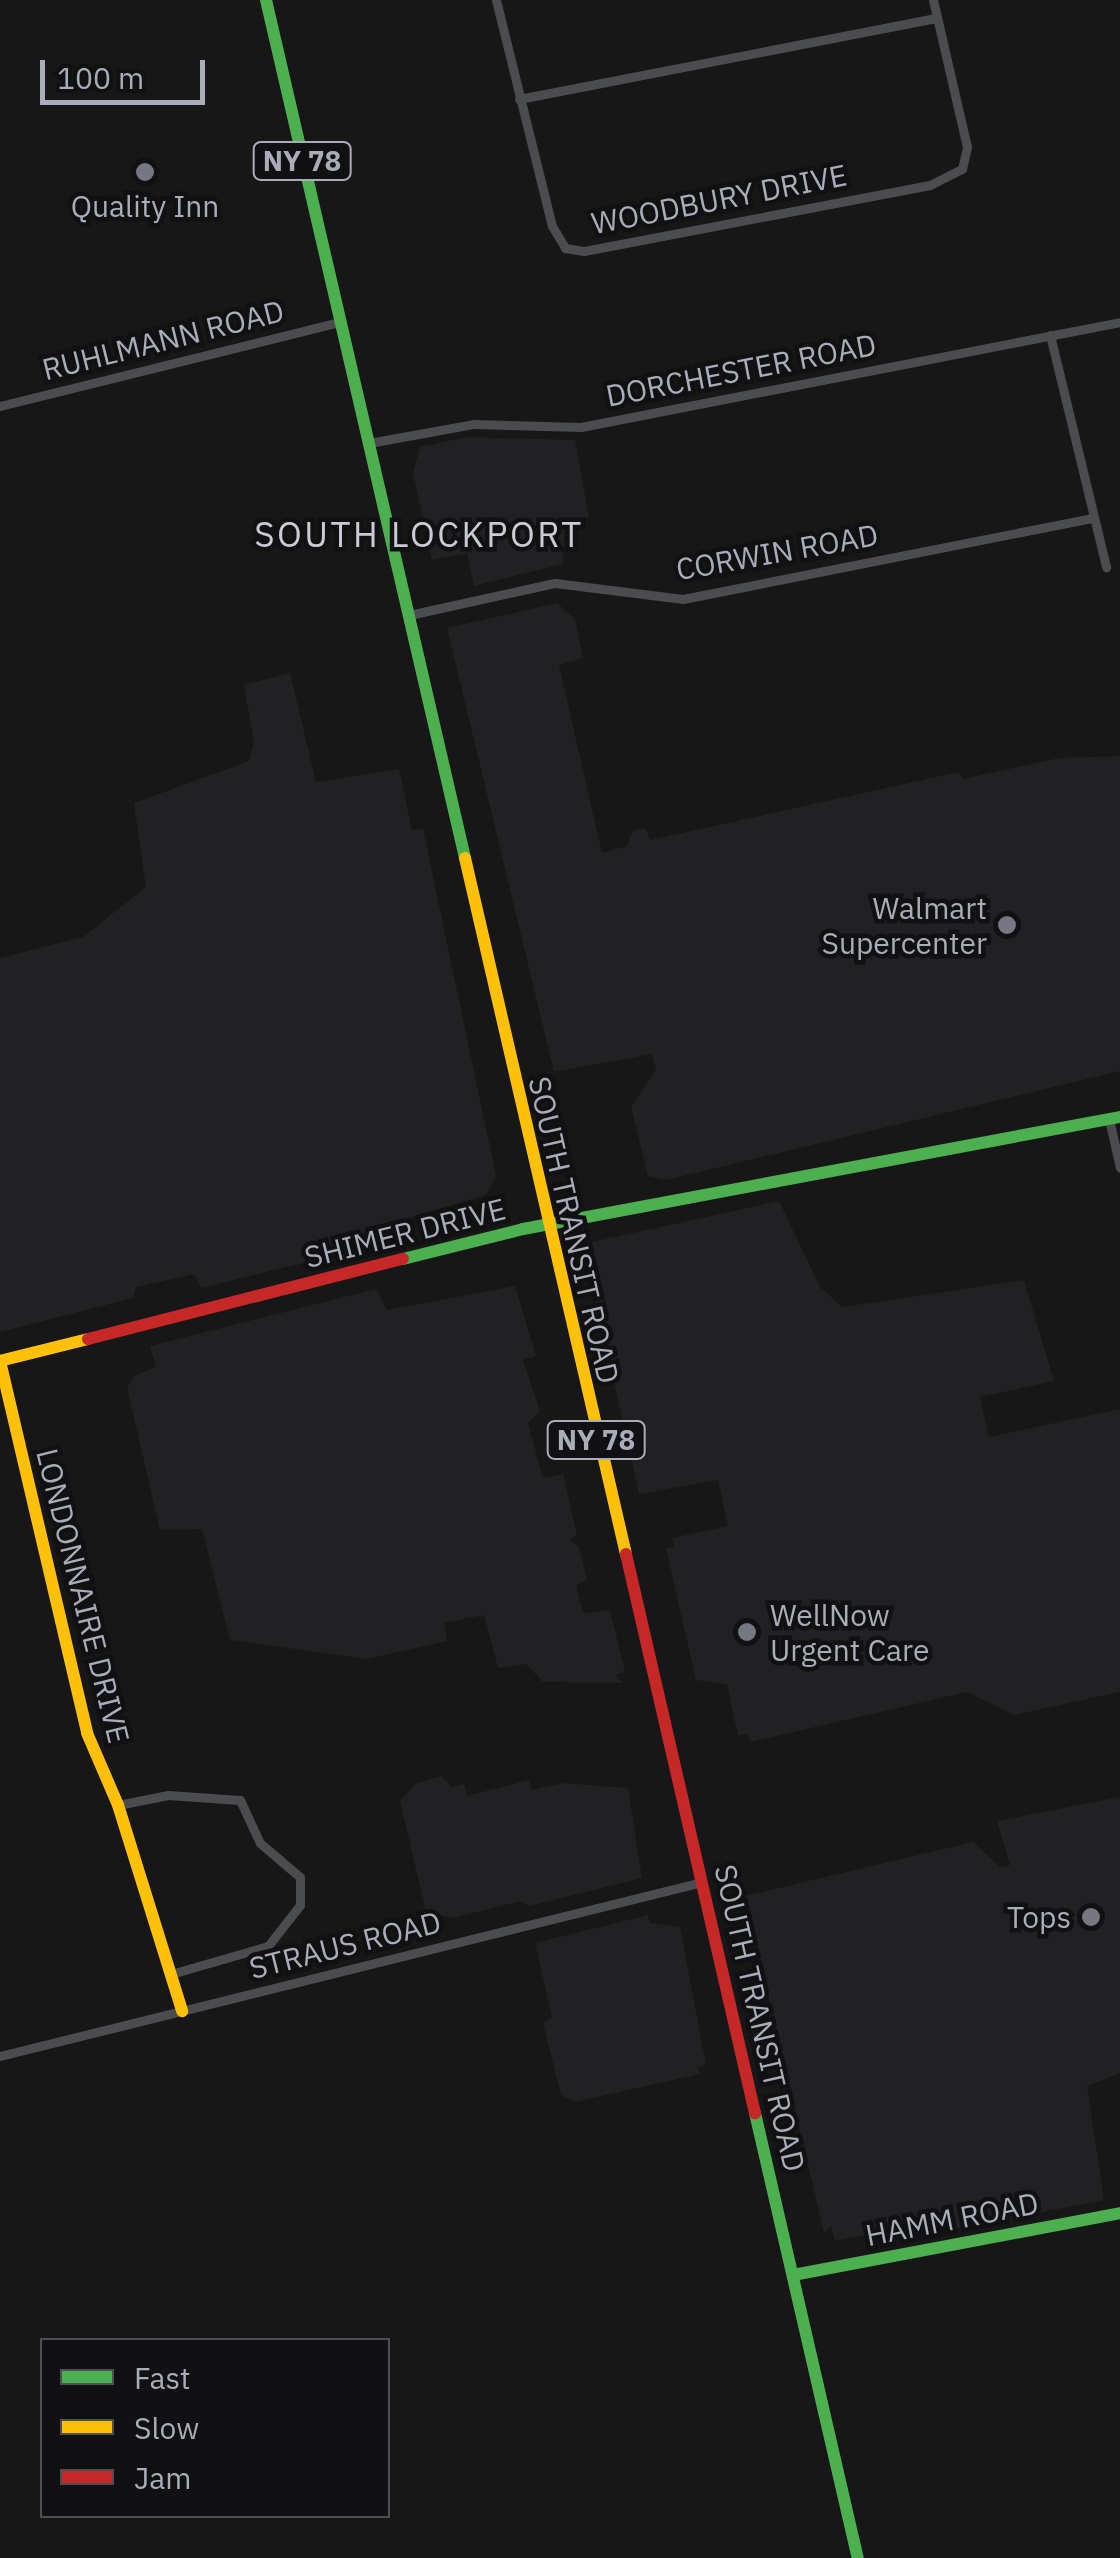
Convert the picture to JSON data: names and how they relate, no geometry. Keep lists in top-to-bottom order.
{
  "streets": {
    "main road": [
      "NY 78",
      "SOUTH TRANSIT ROAD",
      "SHIMER DRIVE",
      "LONDONNAIRE DRIVE",
      "HAMM ROAD"
    ],
    "street": [
      "WOODBURY DRIVE",
      "RUHLMANN ROAD",
      "DORCHESTER ROAD",
      "CORWIN ROAD",
      "STRAUS ROAD"
    ]
  },
  "crossings": [
    ["NY 78", "RUHLMANN ROAD"],
    ["NY 78", "SOUTH TRANSIT ROAD"],
    ["RUHLMANN ROAD", "SOUTH TRANSIT ROAD"],
    ["DORCHESTER ROAD", "SOUTH TRANSIT ROAD"],
    ["CORWIN ROAD", "SOUTH TRANSIT ROAD"],
    ["SOUTH TRANSIT ROAD", "SHIMER DRIVE"],
    ["SOUTH TRANSIT ROAD", "STRAUS ROAD"],
    ["SOUTH TRANSIT ROAD", "HAMM ROAD"],
    ["SHIMER DRIVE", "LONDONNAIRE DRIVE"],
    ["LONDONNAIRE DRIVE", "STRAUS ROAD"]
  ],
  "districts": ["SOUTH LOCKPORT"],
  "places": [
    "Quality Inn",
    "Walmart Supercenter",
    "WellNow Urgent Care",
    "Tops"
  ],
  "legend": ["Fast", "Slow", "Jam"],
  "scale_bar": "100 m"
}
